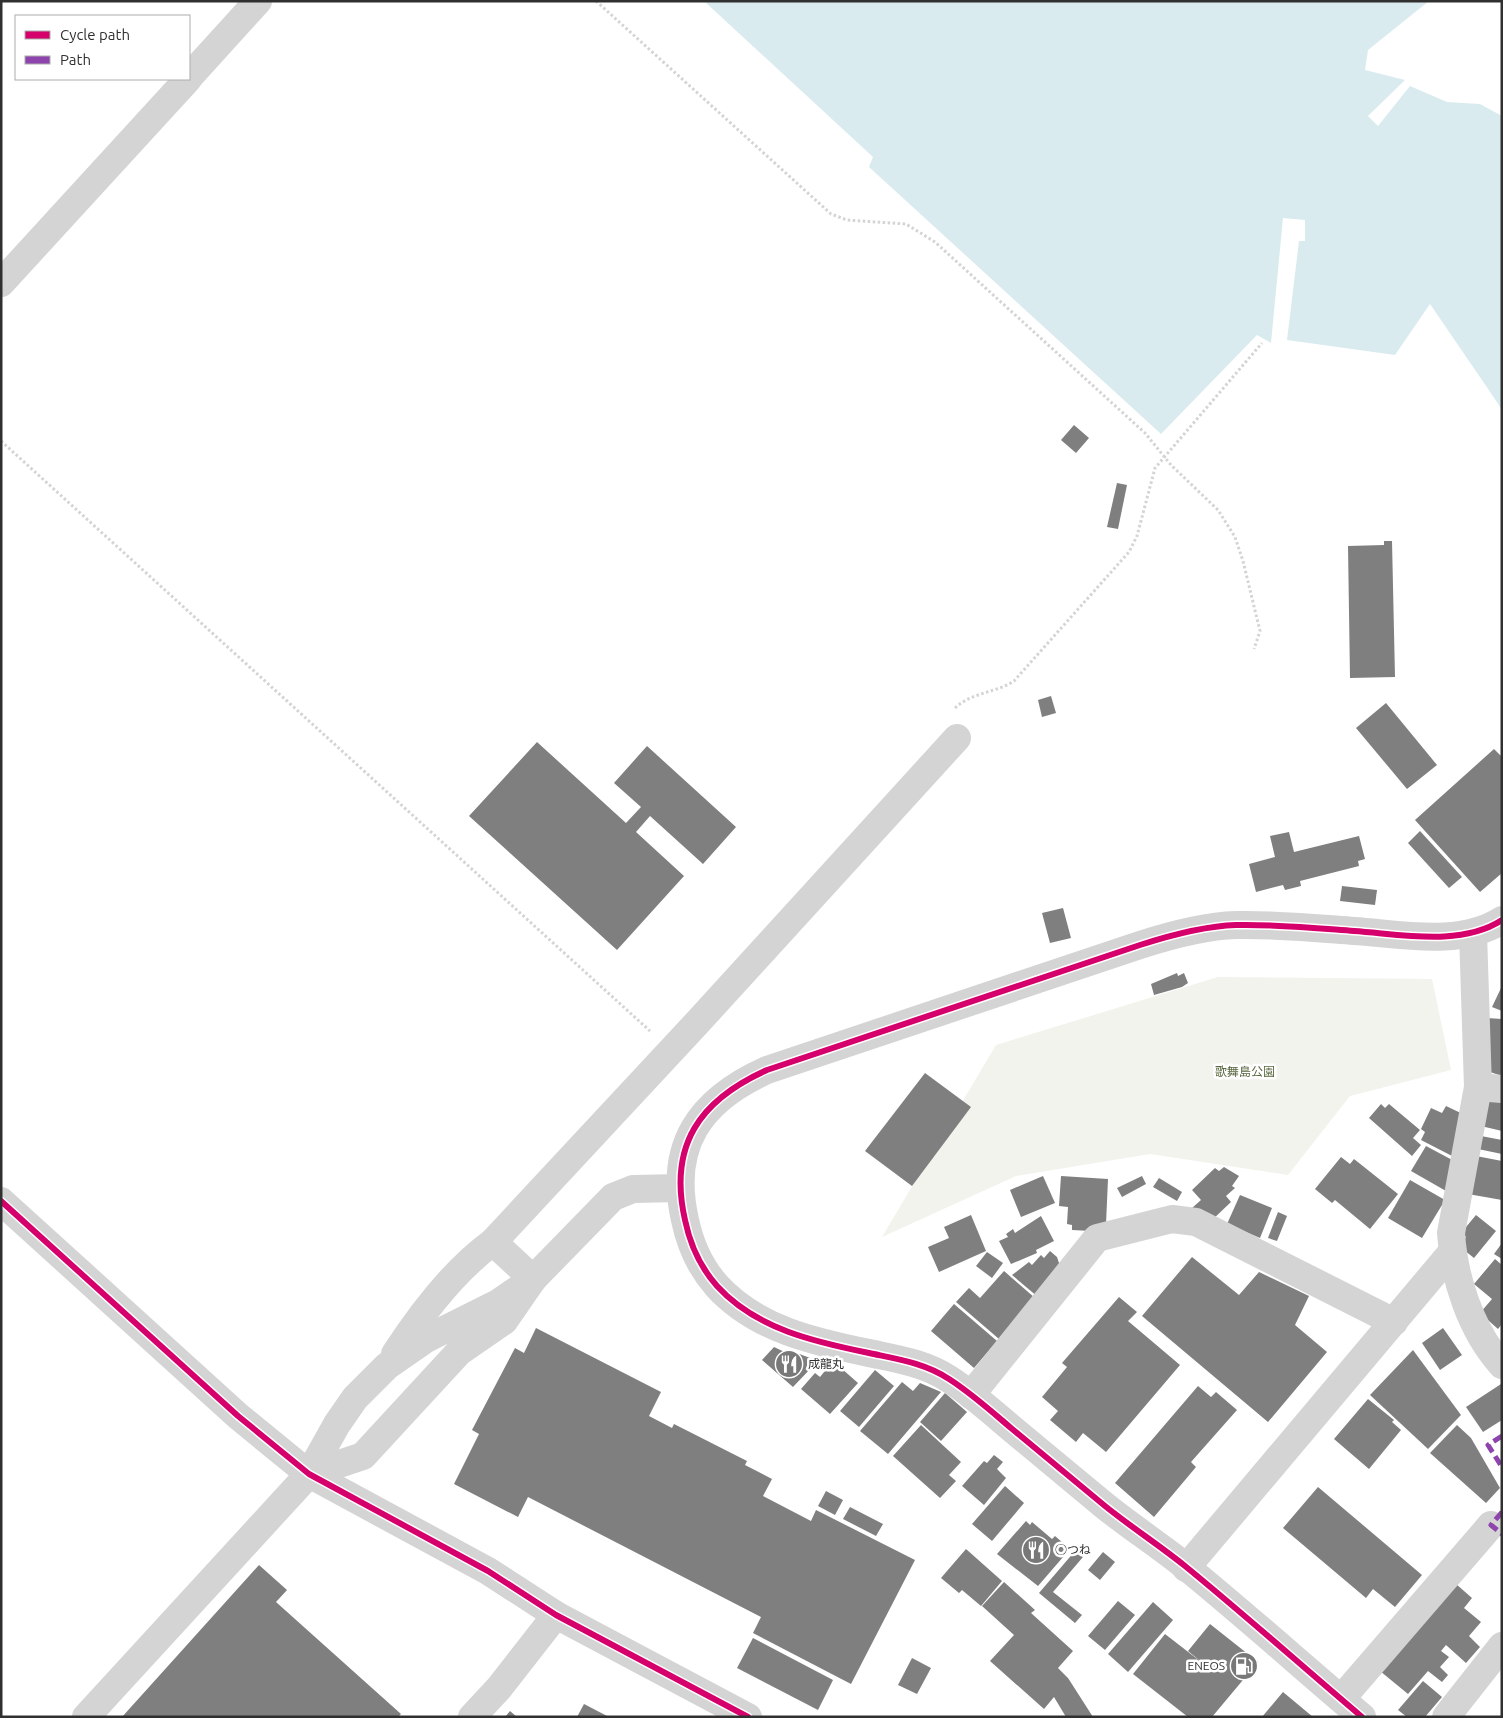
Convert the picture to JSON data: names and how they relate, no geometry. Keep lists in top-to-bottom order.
{
  "parks": ["歌舞島公園"],
  "places": {
    "restaurant": ["成龍丸", "○つね"],
    "fuel station": ["ENEOS"]
  },
  "legend": ["Cycle path", "Path"]
}
